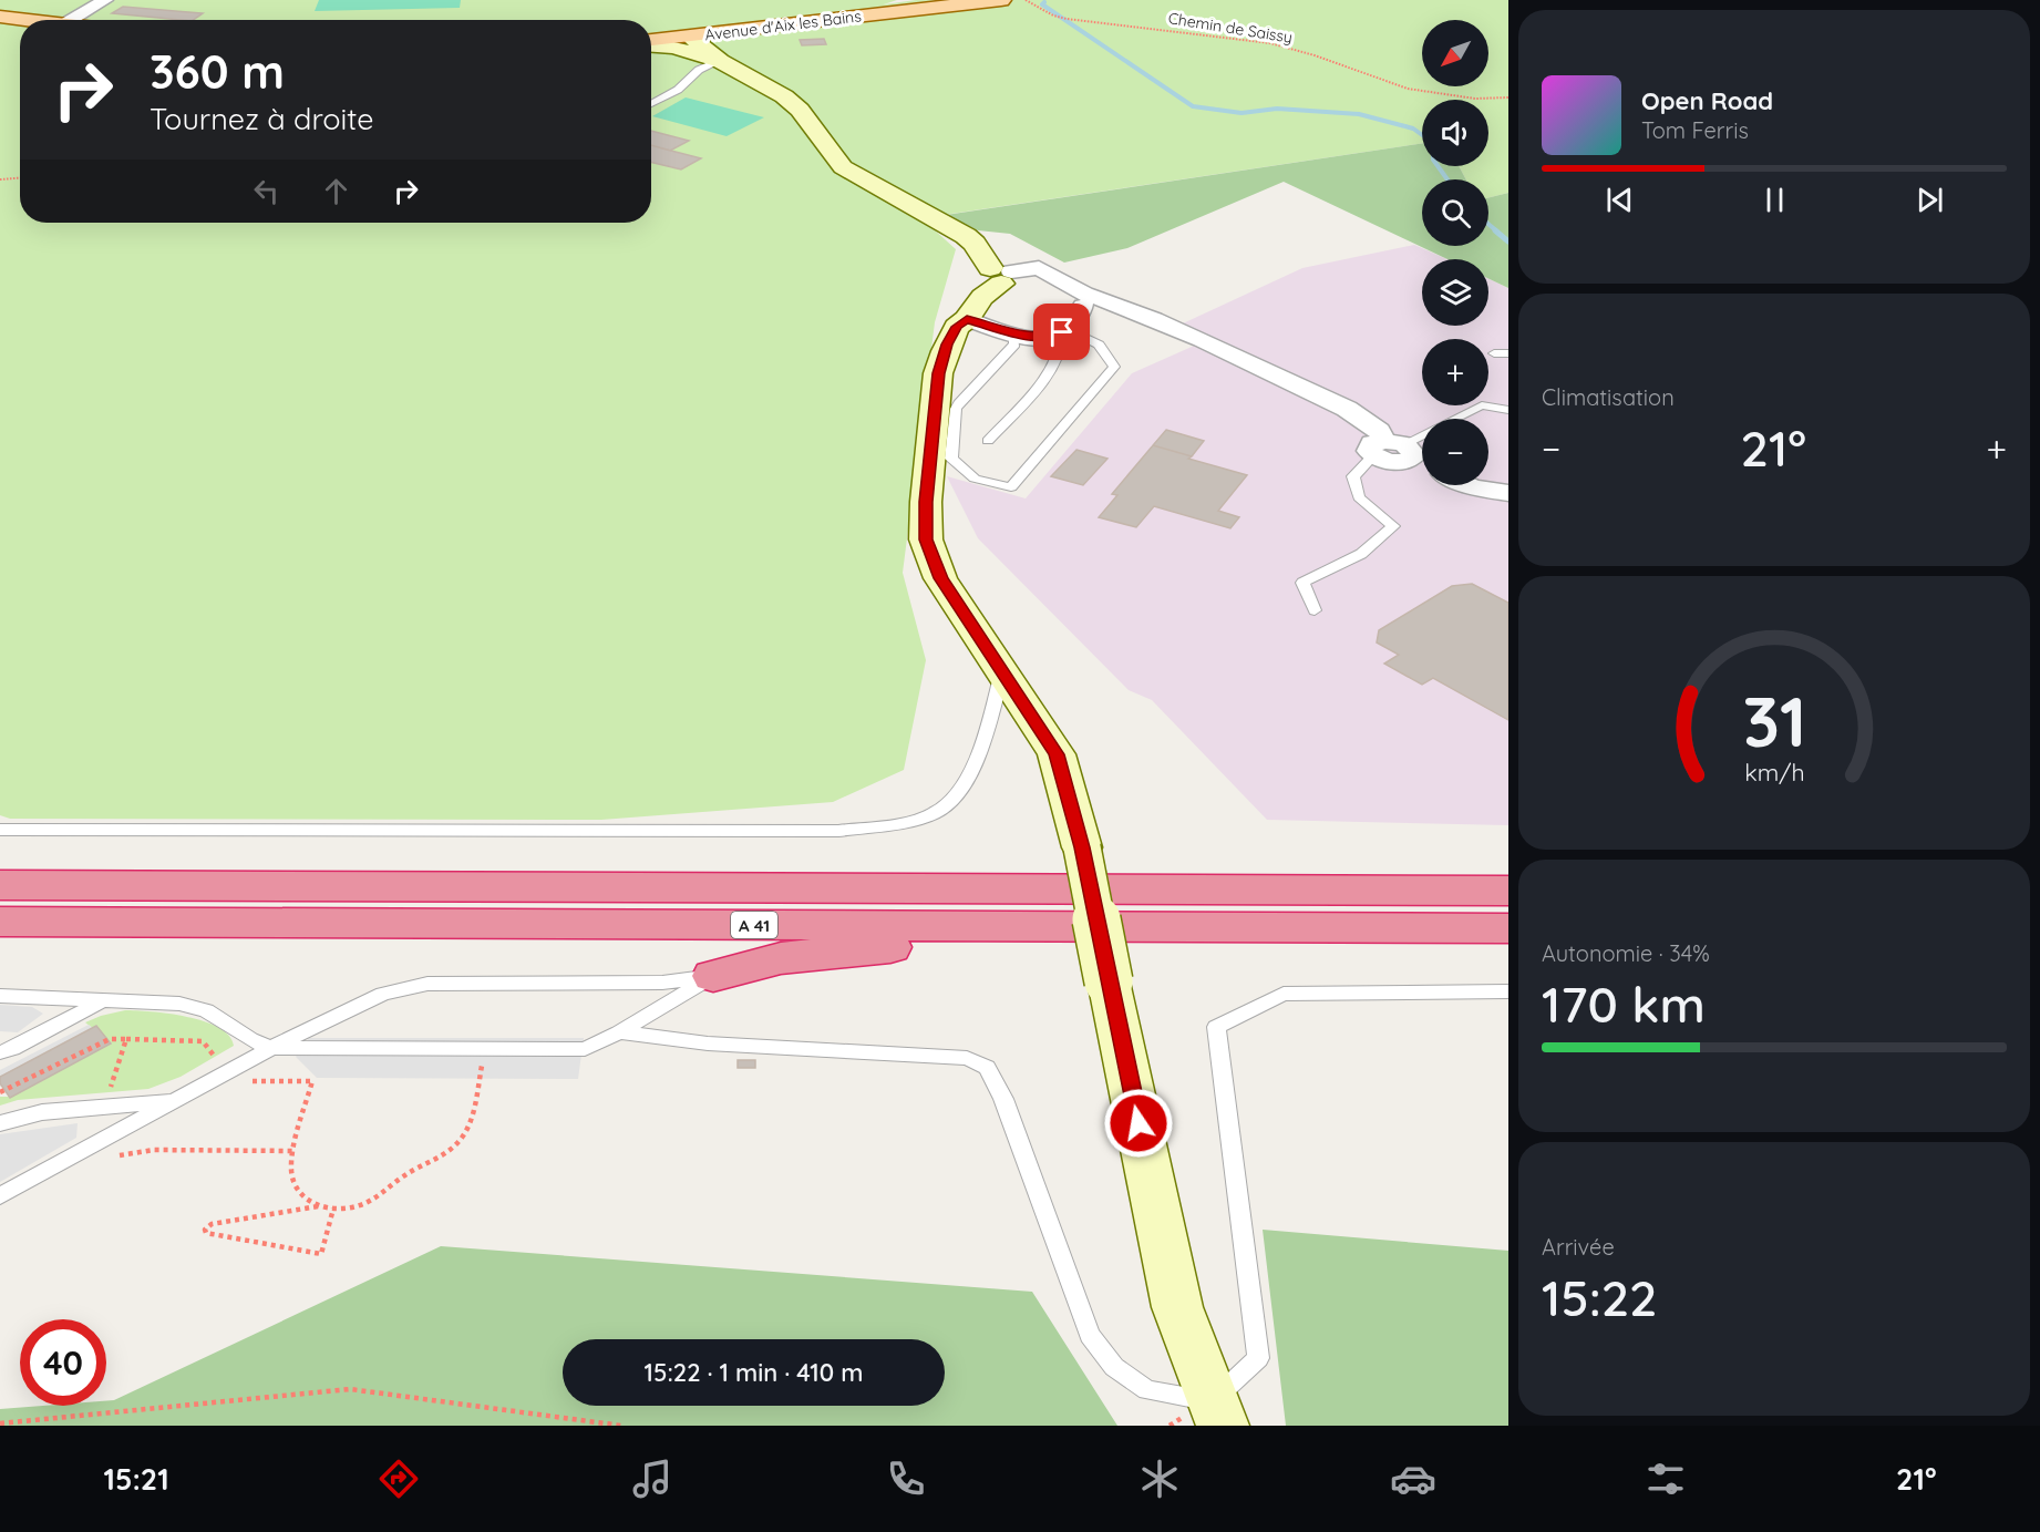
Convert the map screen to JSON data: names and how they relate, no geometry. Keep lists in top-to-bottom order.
{
  "streets": {
    "highway": ["A 41"],
    "main road": ["Avenue d'Aix les Bains"],
    "path": ["Chemin de Saissy"]
  },
  "north": "bottom left",
  "page": {
    "map_buttons": ["+", "−"],
    "turn": ["360 m", "Tournez à droite"],
    "song": ["Open Road", "Tom Ferris"],
    "tile": [
      "Climatisation",
      ["Autonomie · 34%", "170 km"],
      ["Arrivée", "15:22"]
    ],
    "heat": ["−", "21°", "+"],
    "limit": "40",
    "trip": "15:22 · 1 min · 410 m",
    "tabs": ["15:21", "21°"],
    "gauge": ["31", "km/h"]
  }
}
